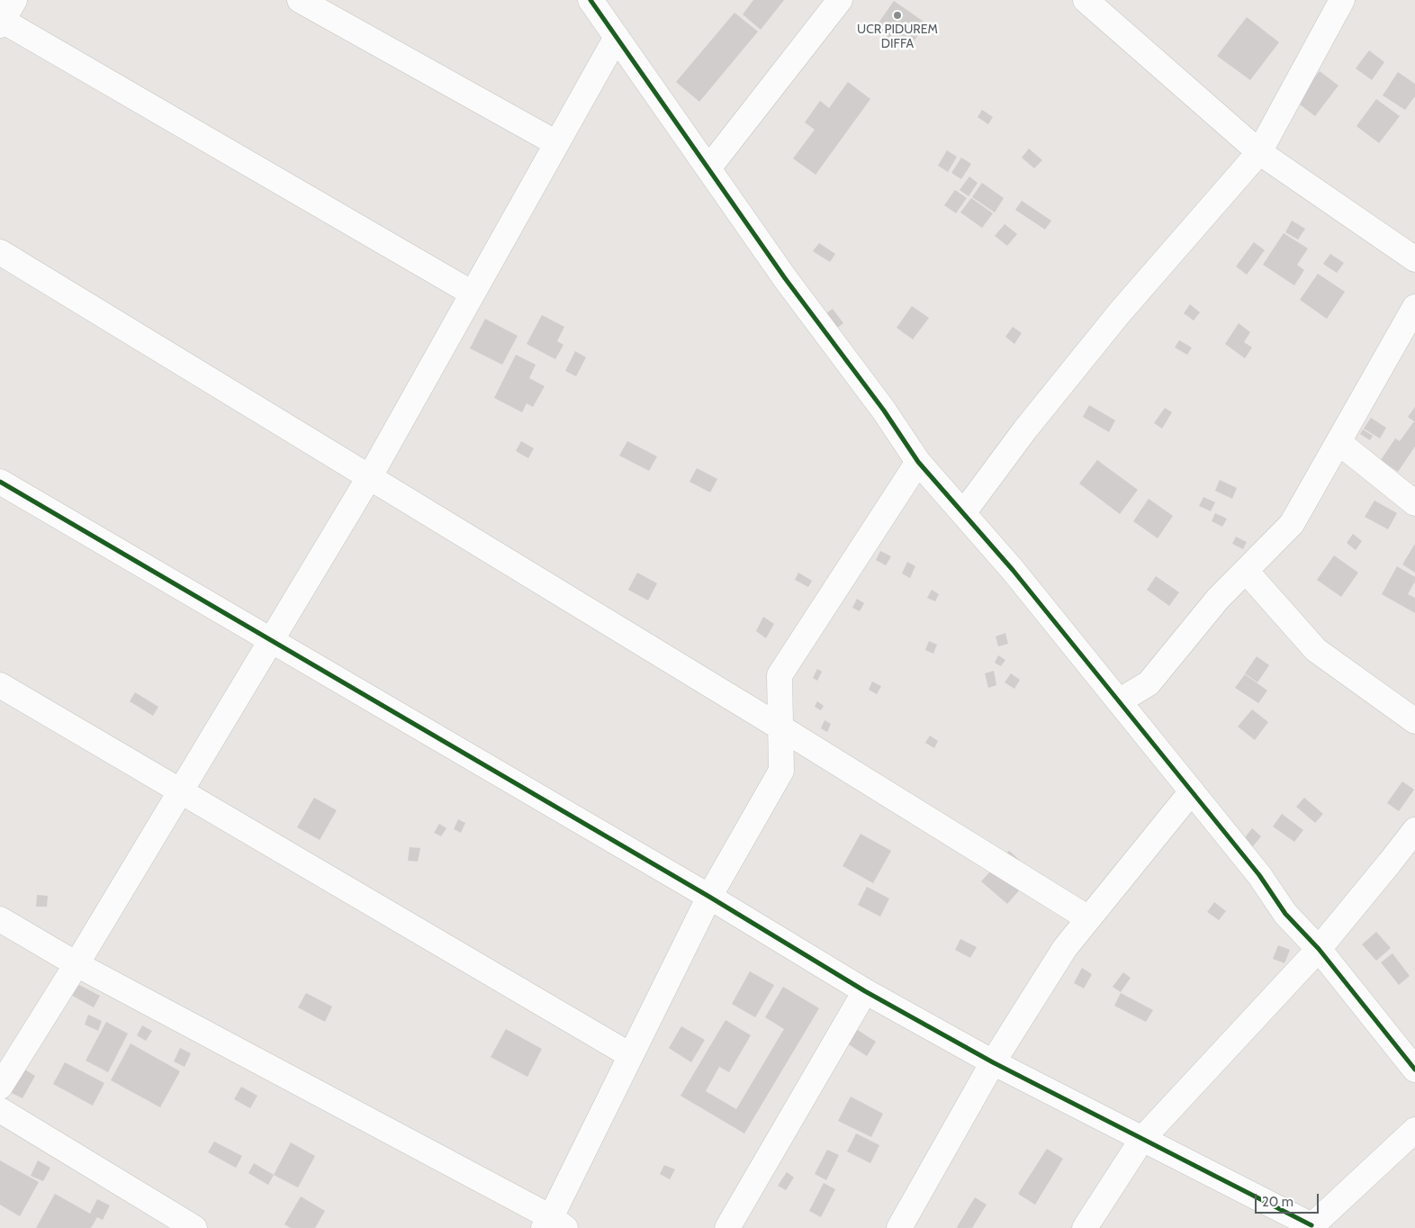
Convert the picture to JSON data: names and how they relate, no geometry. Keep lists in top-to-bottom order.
{
  "places": ["UCR PIDUREM DIFFA"],
  "scale_bar": "20 m"
}
